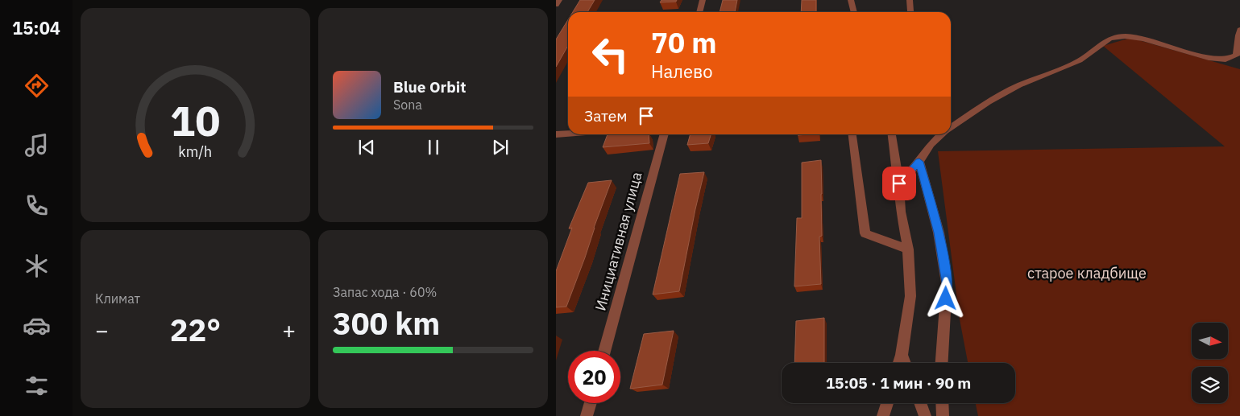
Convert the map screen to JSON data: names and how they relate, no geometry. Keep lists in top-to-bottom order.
{
  "streets": {
    "street": ["Инициативная улица"]
  },
  "parks": ["старое кладбище"],
  "north": "right",
  "page": {
    "tabs": "15:04",
    "turn": ["70 m", "Налево"],
    "song": ["Blue Orbit", "Sona"],
    "then": "Затем",
    "tile": [
      "Климат",
      ["Запас хода · 60%", "300 km"]
    ],
    "heat": ["−", "22°", "+"],
    "limit": "20",
    "trip": "15:05 · 1 мин · 90 m",
    "gauge": ["10", "km/h"]
  }
}
